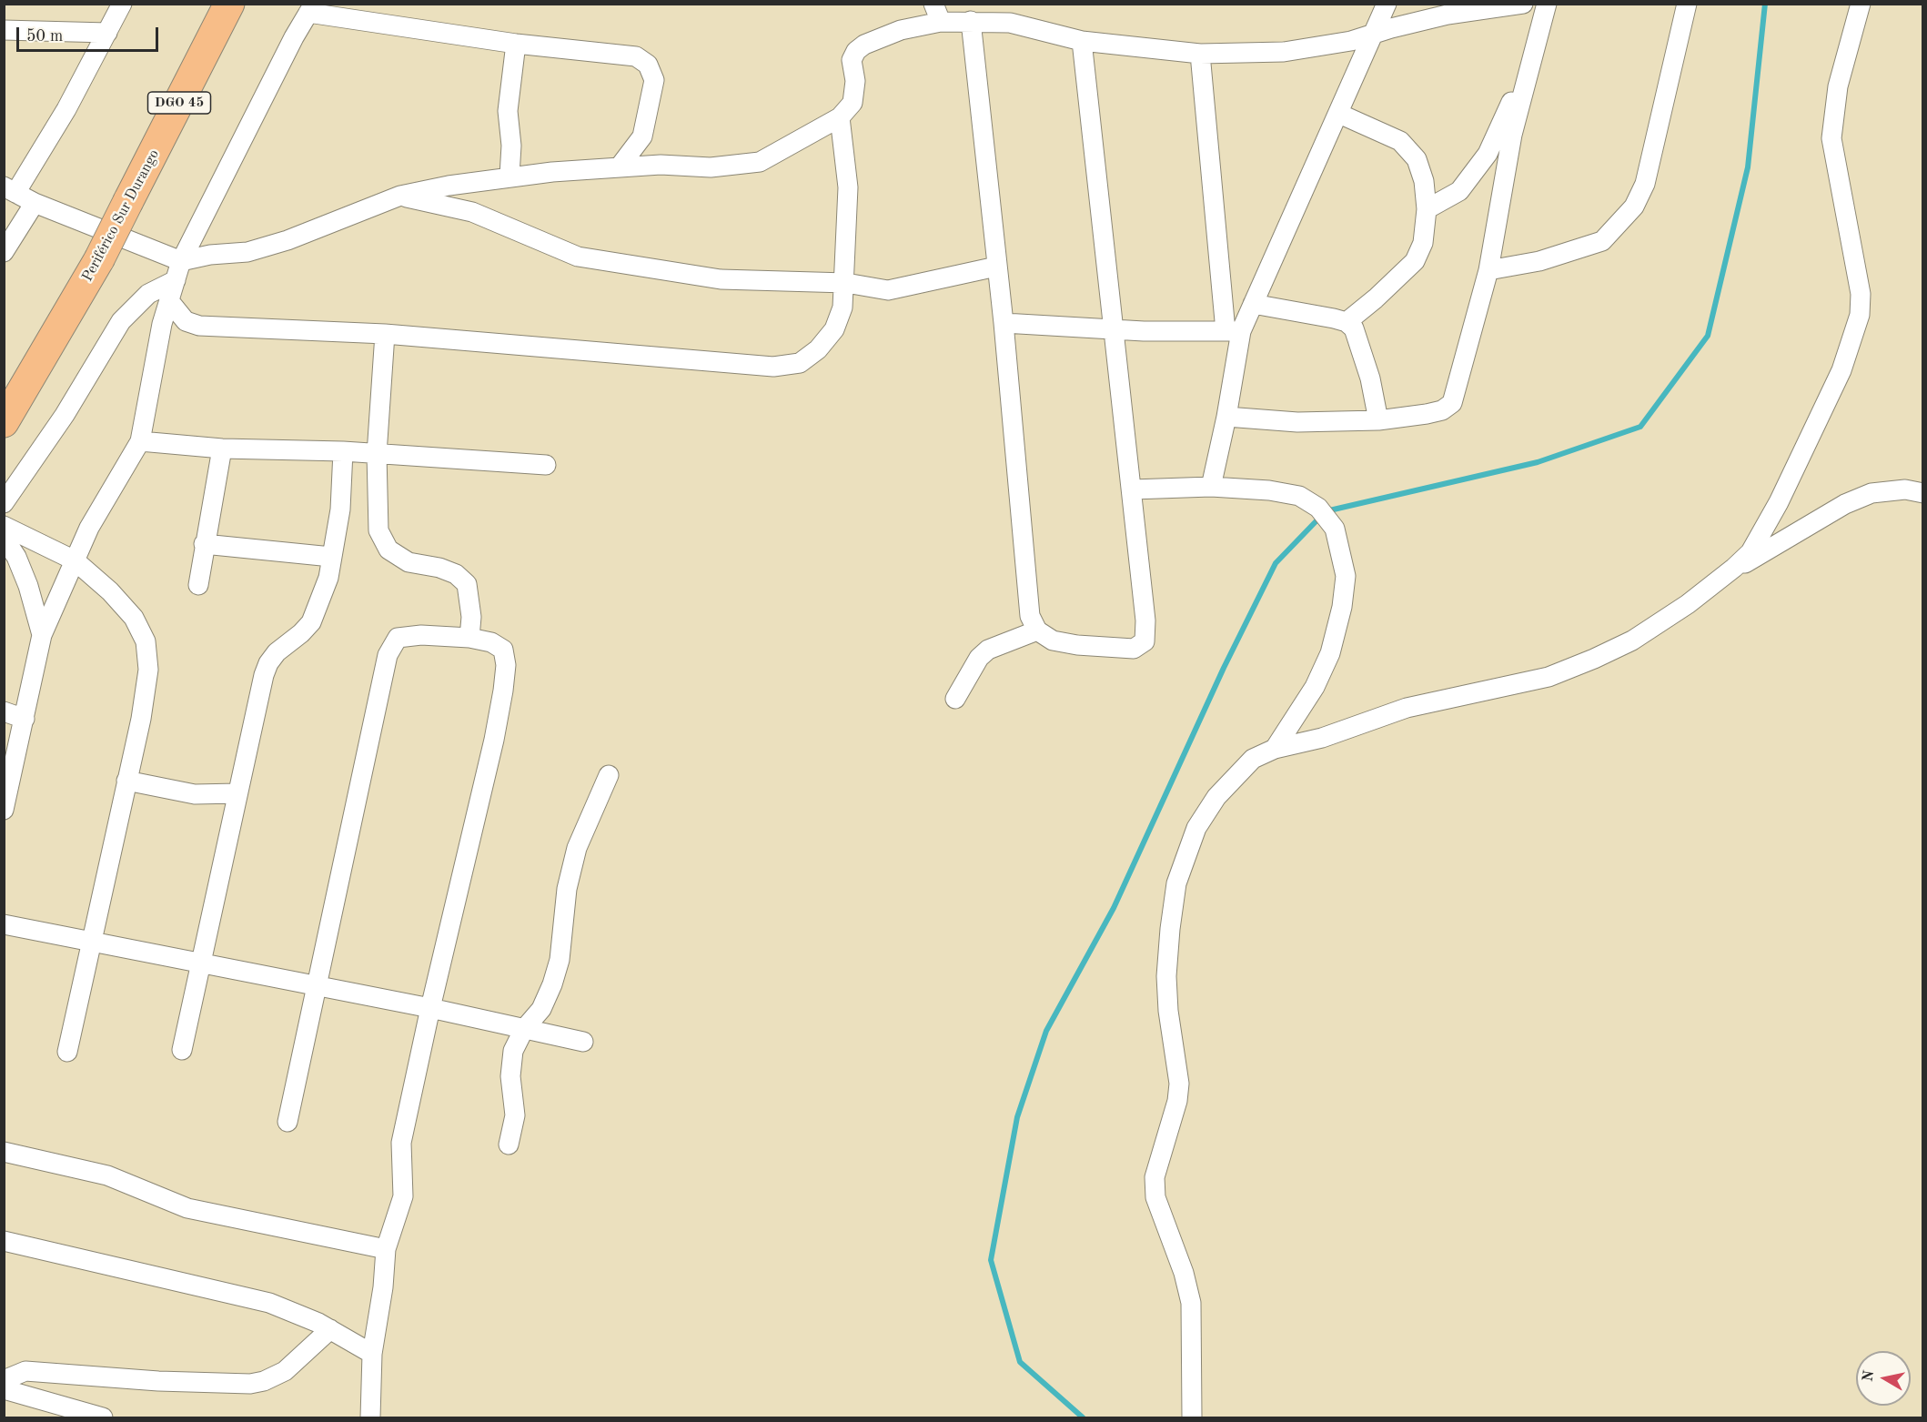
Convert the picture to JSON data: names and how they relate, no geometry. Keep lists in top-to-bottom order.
{
  "streets": {
    "highway": ["DGO 45", "Periférico Sur Durango"]
  },
  "scale_bar": "50 m",
  "north": "left"
}
